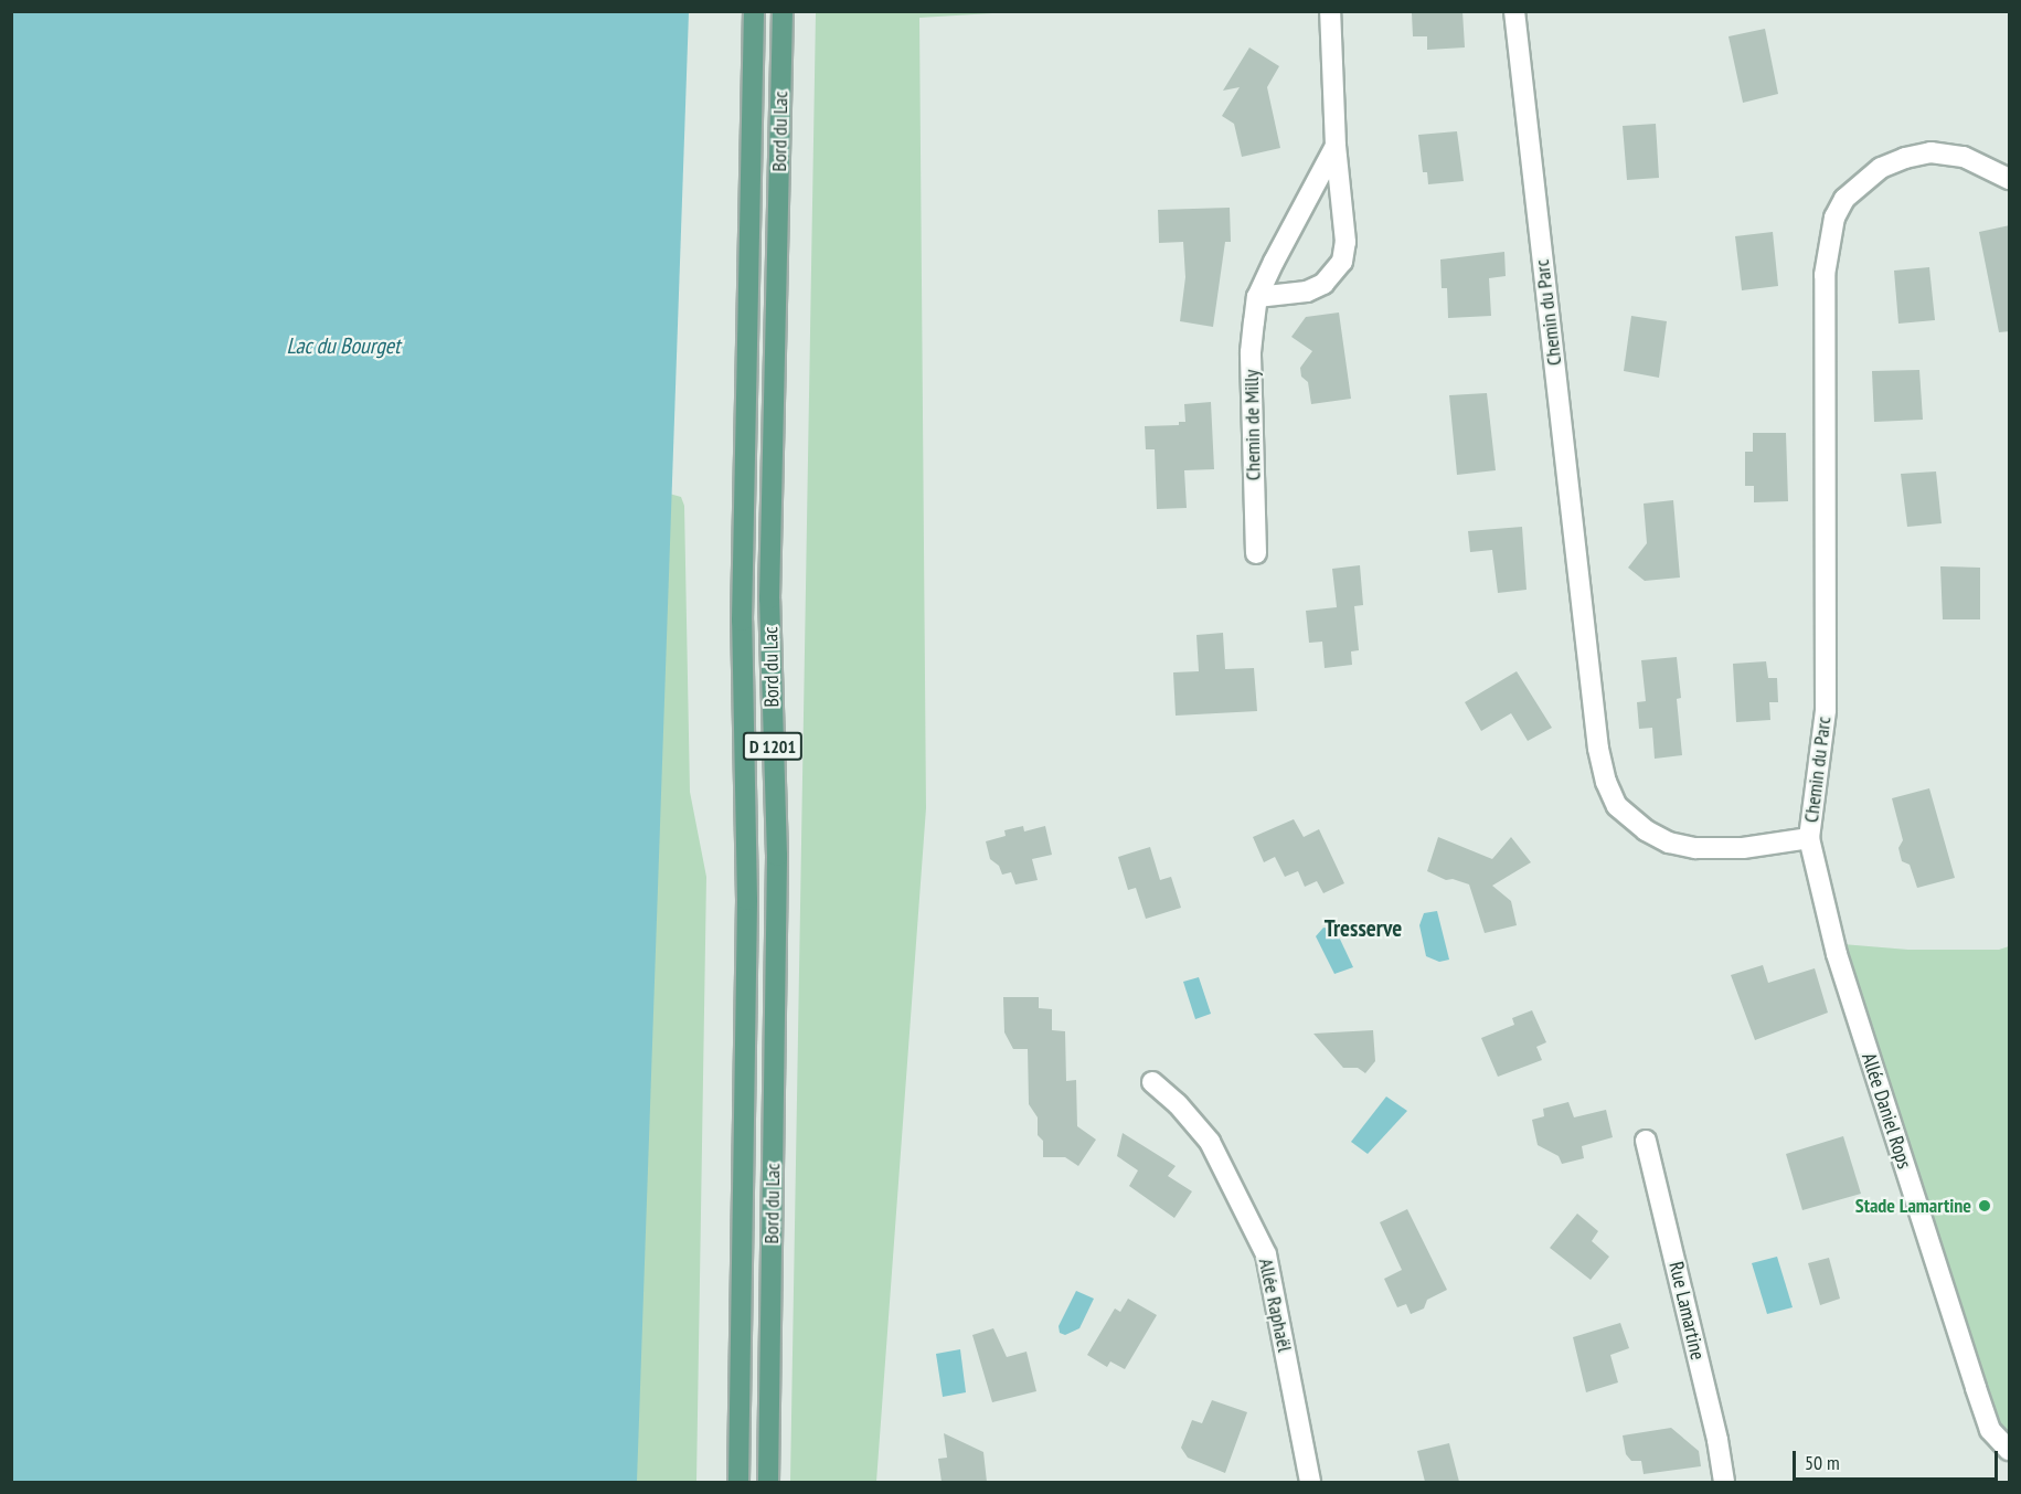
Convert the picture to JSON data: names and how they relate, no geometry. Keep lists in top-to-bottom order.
{
  "streets": {
    "main road": ["Bord du Lac", "D 1201"],
    "street": [
      "Chemin du Parc",
      "Chemin de Milly",
      "Allée Daniel Rops",
      "Allée Raphaël",
      "Rue Lamartine"
    ]
  },
  "crossings": [
    ["Chemin du Parc", "Allée Daniel Rops"]
  ],
  "districts": ["Tresserve"],
  "water": ["Lac du Bourget"],
  "places": ["Stade Lamartine"],
  "scale_bar": "50 m"
}
